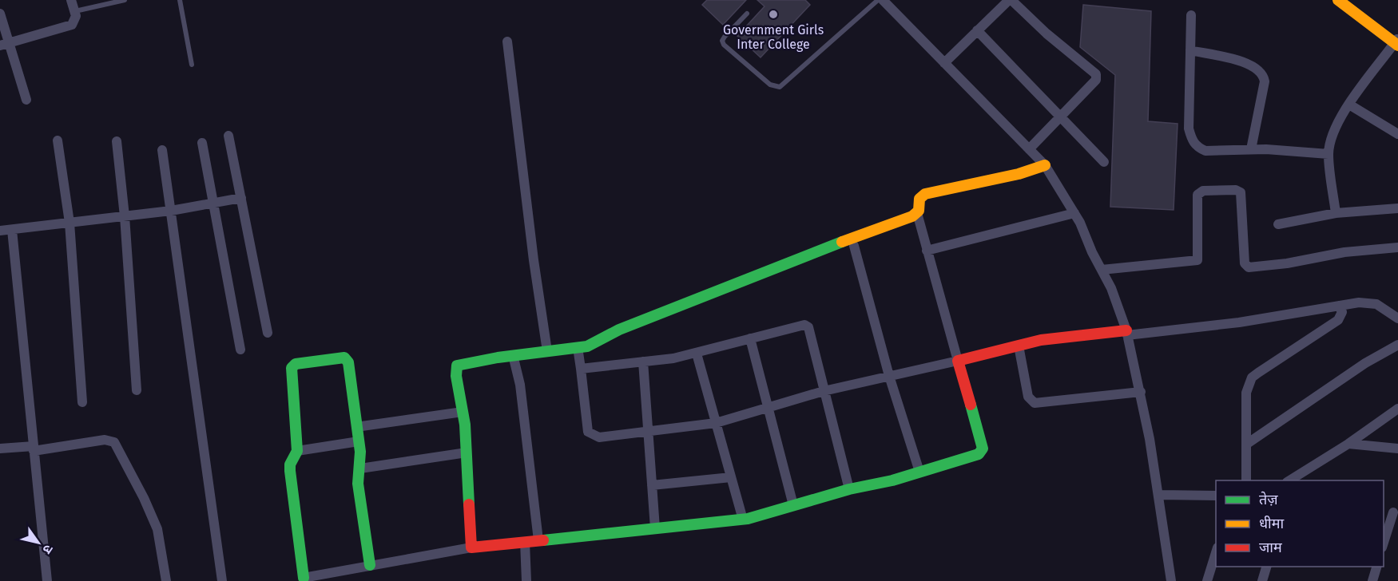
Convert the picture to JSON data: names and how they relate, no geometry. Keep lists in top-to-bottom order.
{
  "places": ["Government Girls Inter College"],
  "legend": ["तेज़", "धीमा", "जाम"],
  "north": "bottom right"
}
